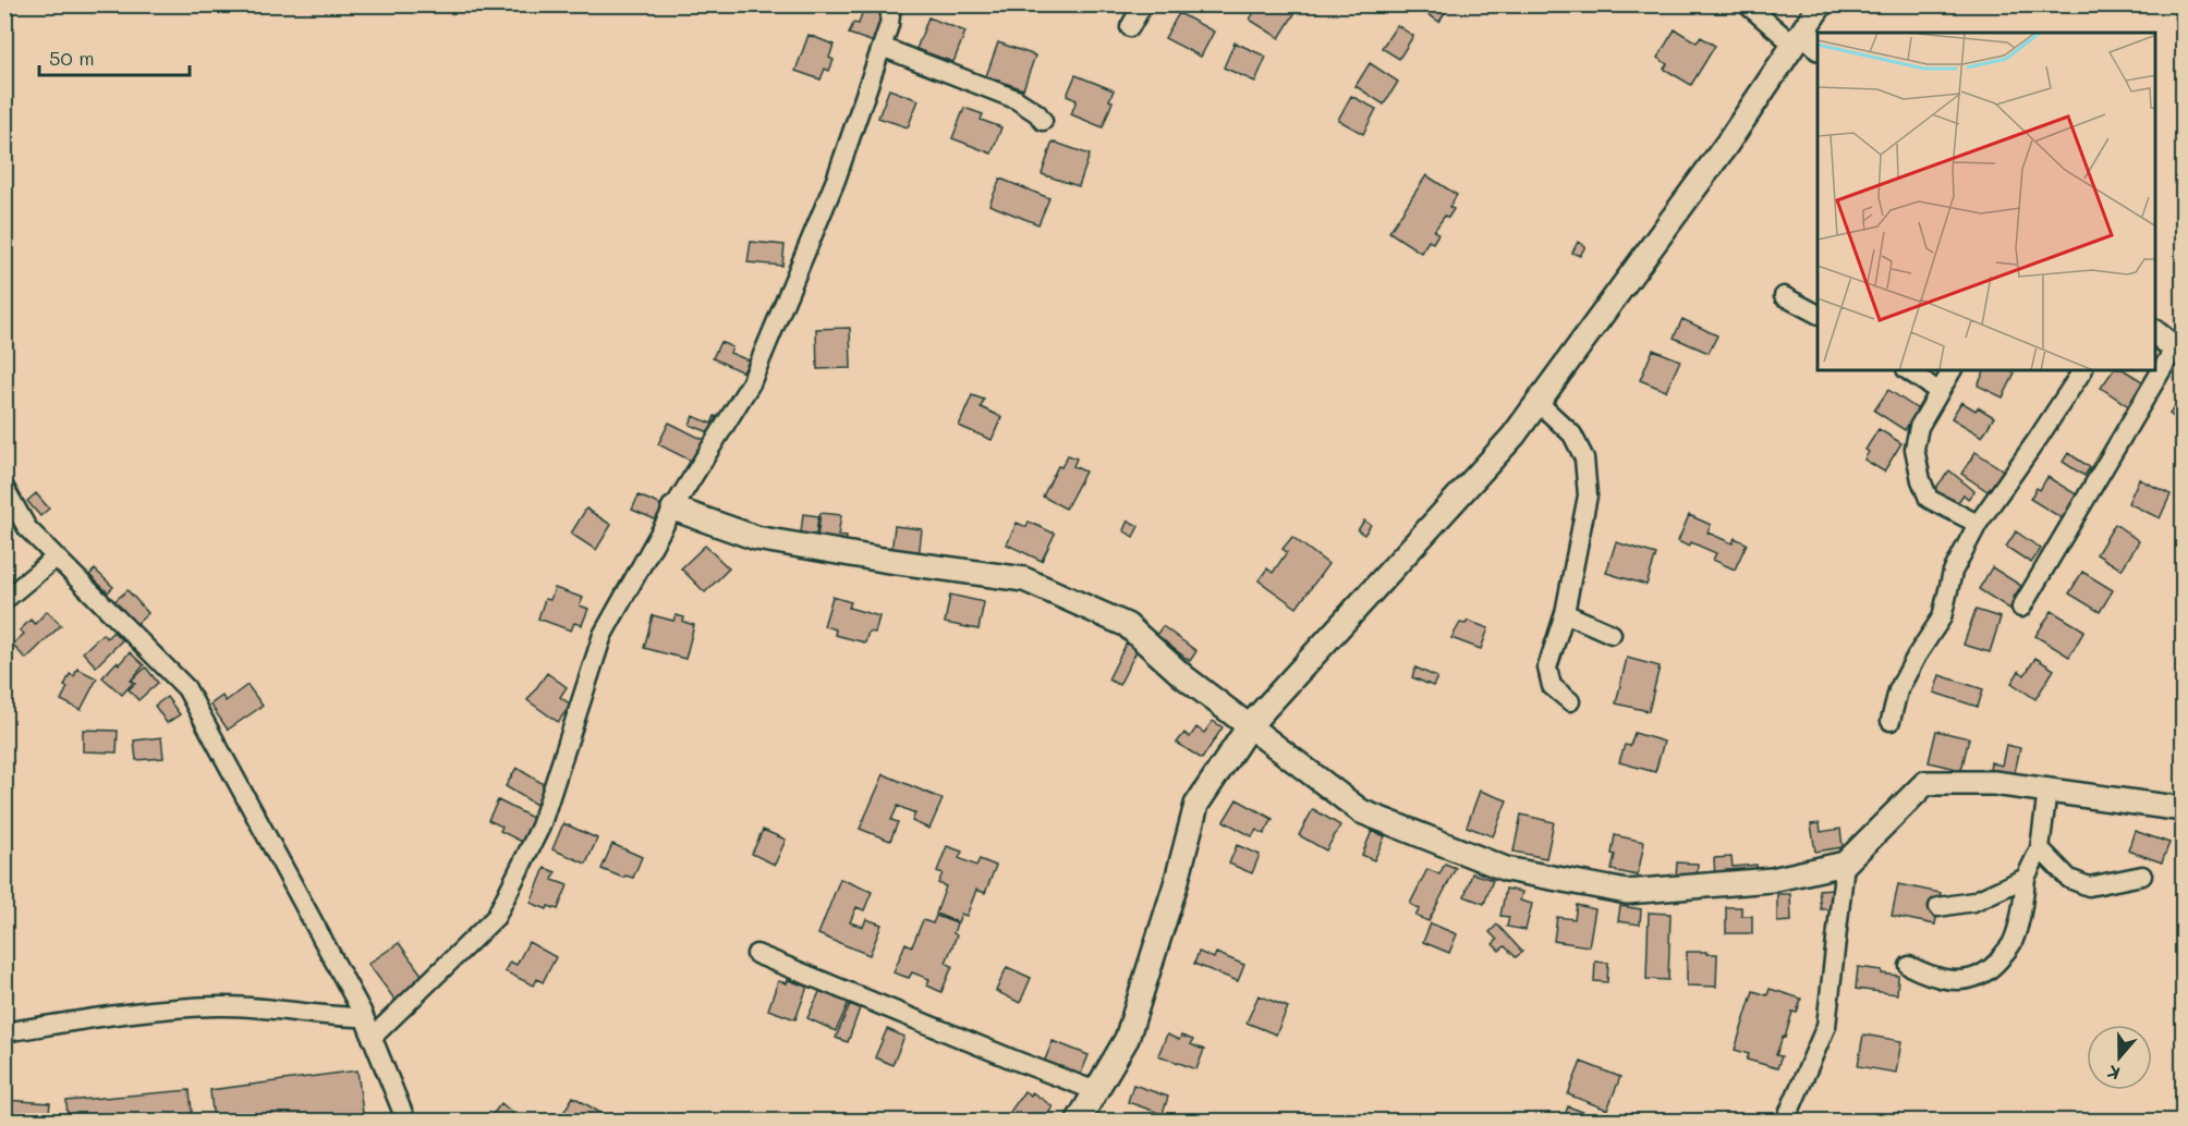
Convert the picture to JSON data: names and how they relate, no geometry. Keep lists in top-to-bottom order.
{
  "scale_bar": "50 m",
  "north": "bottom"
}
